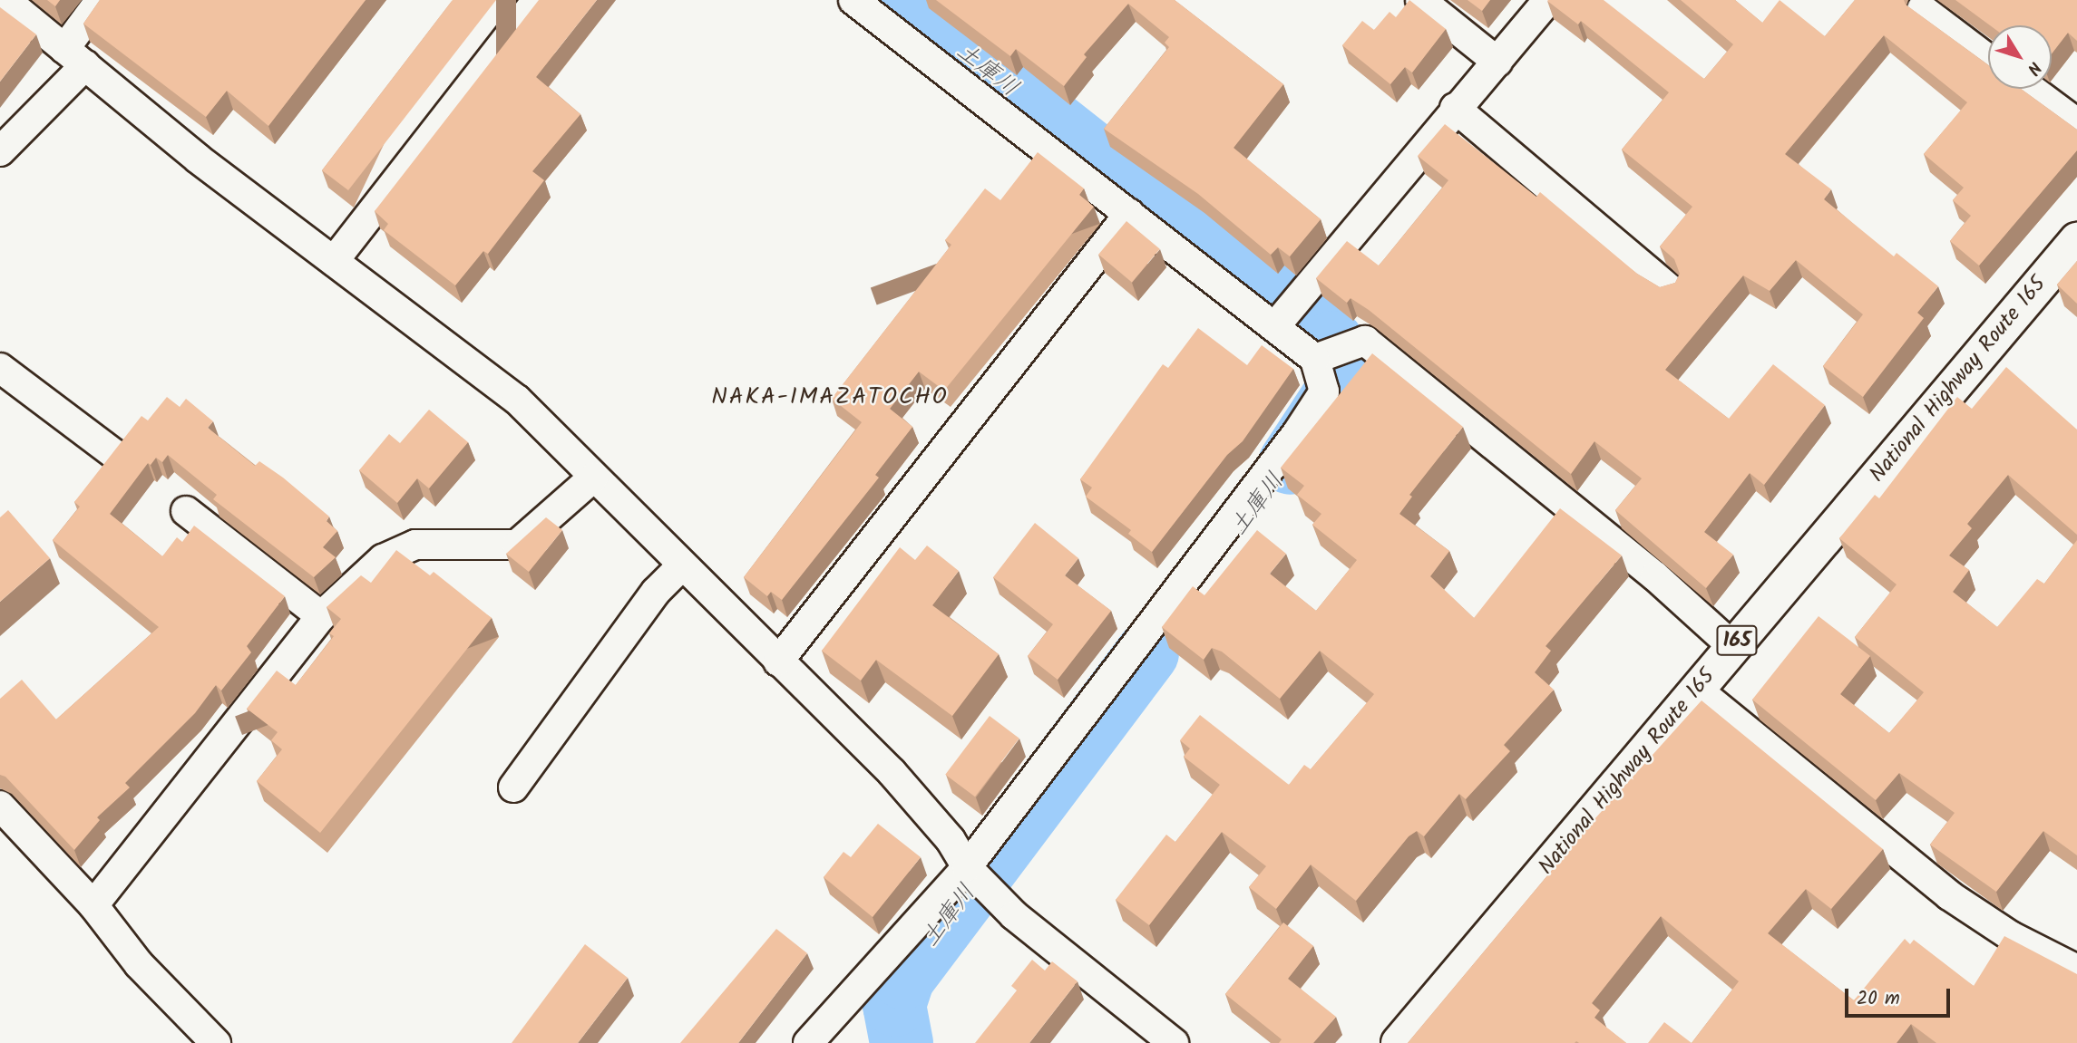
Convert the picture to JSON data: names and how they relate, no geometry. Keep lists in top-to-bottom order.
{
  "streets": {
    "highway": ["National Highway Route 165", "165"]
  },
  "districts": ["NAKA-IMAZATOCHO"],
  "water": ["土庫川"],
  "scale_bar": "20 m",
  "north": "bottom right"
}
